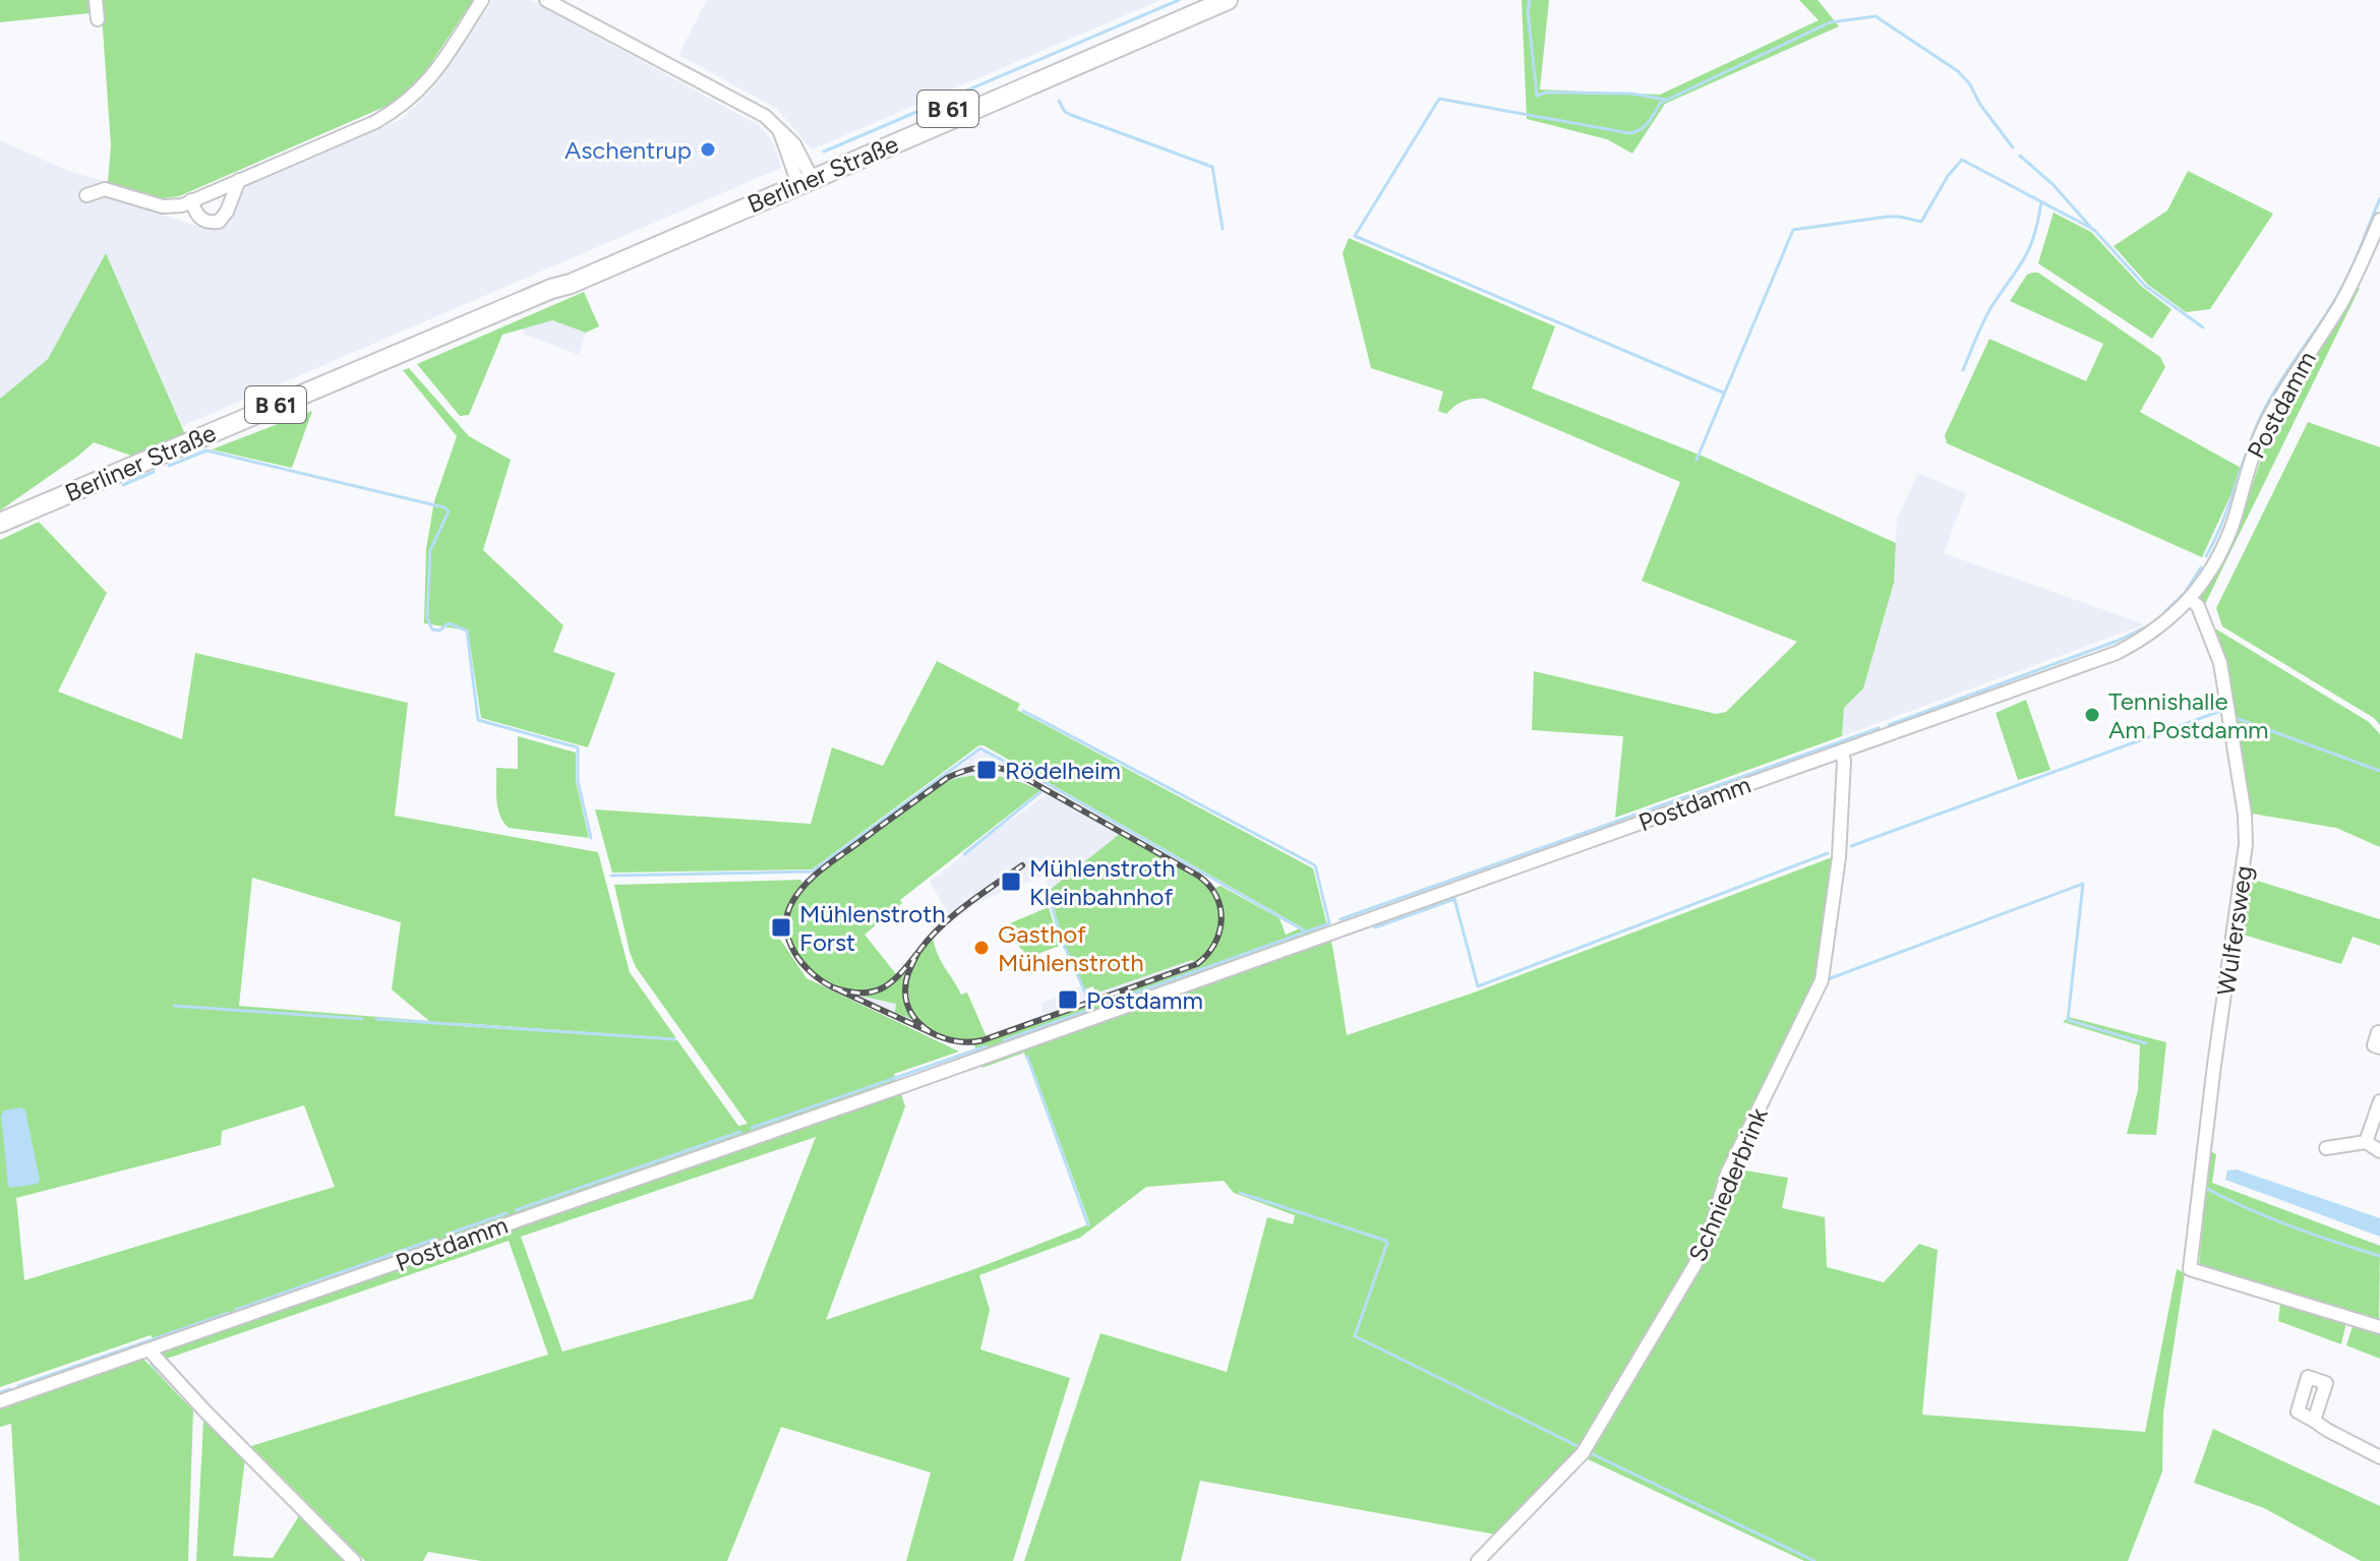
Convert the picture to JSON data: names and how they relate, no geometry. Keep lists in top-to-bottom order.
{
  "streets": {
    "main road": ["B 61", "Berliner Straße"],
    "street": ["Postdamm", "Wulfersweg", "Schniederbrink"]
  },
  "crossings": [
    ["Postdamm", "Wulfersweg"],
    ["Postdamm", "Schniederbrink"]
  ],
  "places": {
    "other": ["Aschentrup", "Tennishalle Am Postdamm", "Gasthof Mühlenstroth"],
    "transit": [
      "Rödelheim",
      "Mühlenstroth Kleinbahnhof",
      "Mühlenstroth Forst",
      "Postdamm"
    ]
  }
}
